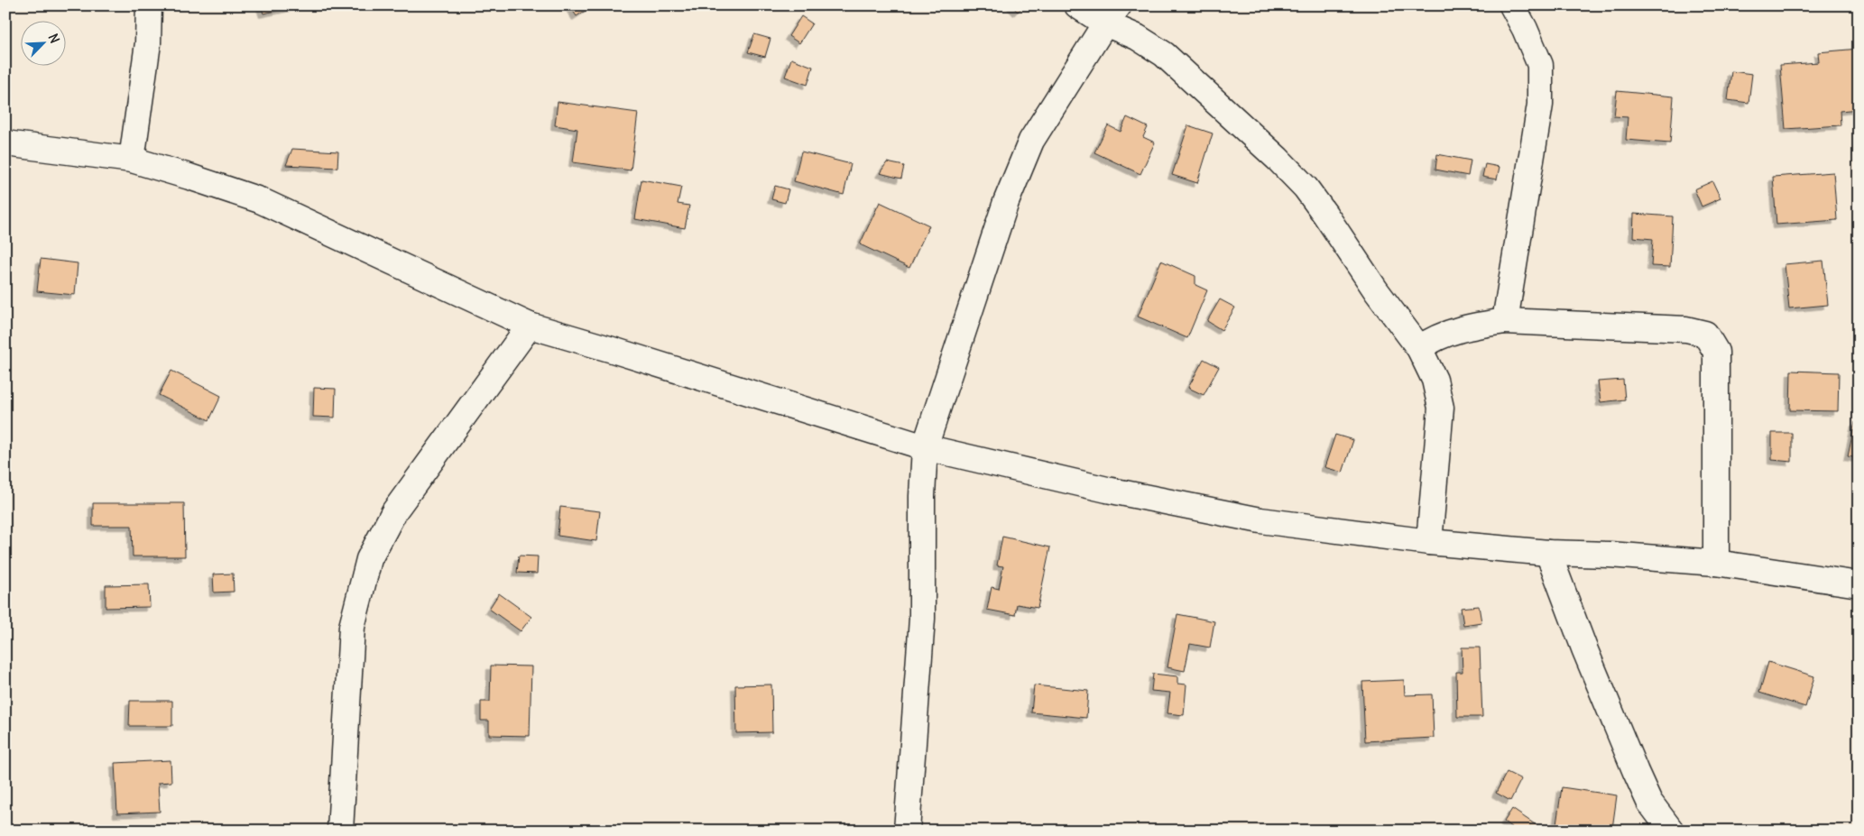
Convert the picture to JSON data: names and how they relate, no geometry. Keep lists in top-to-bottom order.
{
  "north": "top right"
}
